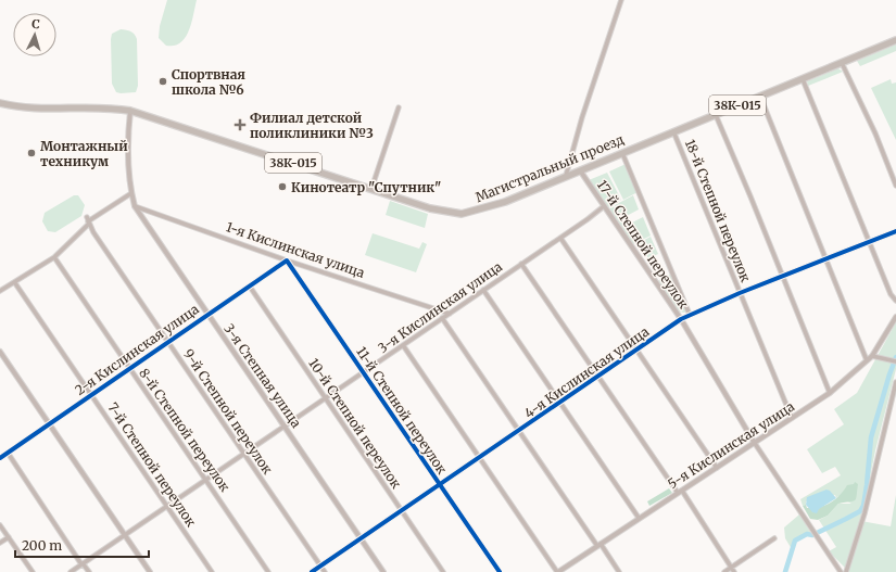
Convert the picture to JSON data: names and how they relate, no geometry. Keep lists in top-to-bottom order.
{
  "streets": {
    "main road": ["38К-015", "Магистральный проезд"],
    "street": [
      "18-й Степной переулок",
      "17-й Степной переулок",
      "1-я Кислинская улица",
      "3-я Кислинская улица",
      "2-я Кислинская улица",
      "4-я Кислинская улица",
      "3-я Степная улица",
      "11-й Степной переулок",
      "9-й Степной переулок",
      "10-й Степной переулок",
      "8-й Степной переулок",
      "5-я Кислинская улица",
      "7-й Степной переулок"
    ]
  },
  "crossings": [
    ["Магистральный проезд", "18-й Степной переулок"],
    ["Магистральный проезд", "17-й Степной переулок"],
    ["Магистральный проезд", "3-я Степная улица"],
    ["18-й Степной переулок", "4-я Кислинская улица"],
    ["18-й Степной переулок", "5-я Кислинская улица"],
    ["17-й Степной переулок", "3-я Кислинская улица"],
    ["17-й Степной переулок", "4-я Кислинская улица"],
    ["17-й Степной переулок", "5-я Кислинская улица"],
    ["1-я Кислинская улица", "3-я Кислинская улица"],
    ["1-я Кислинская улица", "2-я Кислинская улица"],
    ["1-я Кислинская улица", "3-я Степная улица"],
    ["1-я Кислинская улица", "11-й Степной переулок"],
    ["3-я Кислинская улица", "3-я Степная улица"],
    ["3-я Кислинская улица", "11-й Степной переулок"],
    ["3-я Кислинская улица", "9-й Степной переулок"],
    ["3-я Кислинская улица", "10-й Степной переулок"],
    ["3-я Кислинская улица", "8-й Степной переулок"],
    ["3-я Кислинская улица", "7-й Степной переулок"],
    ["2-я Кислинская улица", "3-я Степная улица"],
    ["2-я Кислинская улица", "11-й Степной переулок"],
    ["2-я Кислинская улица", "9-й Степной переулок"],
    ["2-я Кислинская улица", "10-й Степной переулок"],
    ["2-я Кислинская улица", "8-й Степной переулок"],
    ["2-я Кислинская улица", "7-й Степной переулок"],
    ["4-я Кислинская улица", "3-я Степная улица"],
    ["4-я Кислинская улица", "11-й Степной переулок"],
    ["4-я Кислинская улица", "9-й Степной переулок"],
    ["4-я Кислинская улица", "10-й Степной переулок"]
  ],
  "places": {
    "other": ["Спортвная школа №6", "Монтажный техникум", "Кинотеатр \"Спутник\""],
    "health": ["Филиал детской поликлиники №3"]
  },
  "scale_bar": "200 m",
  "north": "top"
}
